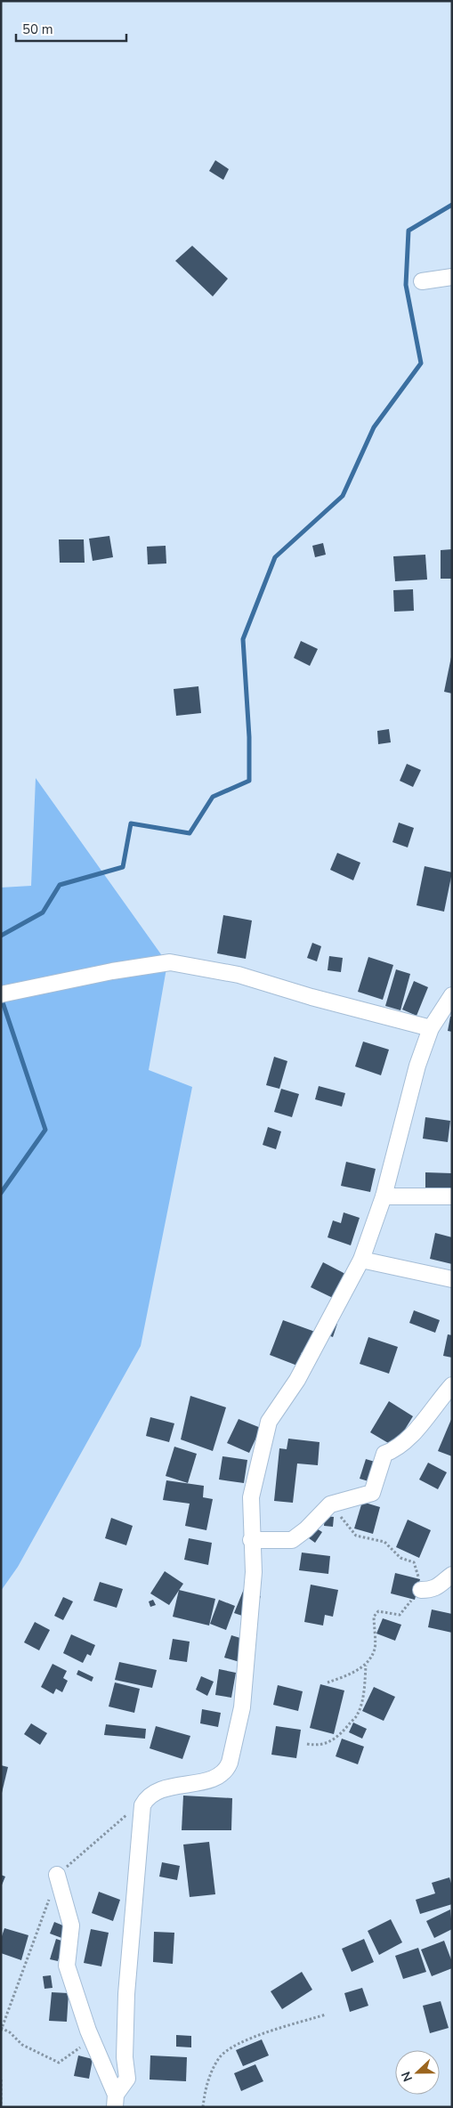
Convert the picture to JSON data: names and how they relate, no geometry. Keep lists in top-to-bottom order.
{
  "scale_bar": "50 m",
  "north": "left"
}
